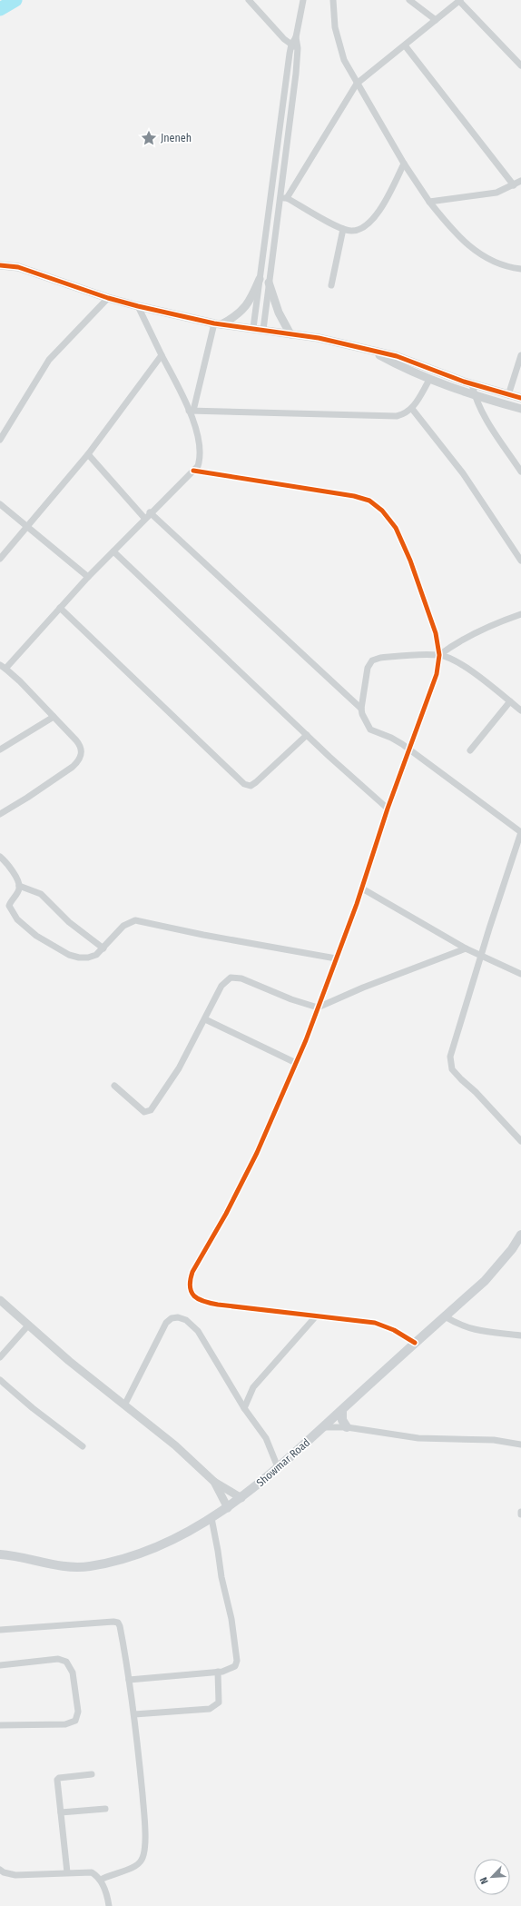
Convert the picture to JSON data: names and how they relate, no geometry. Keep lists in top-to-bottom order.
{
  "streets": {
    "main road": ["Showmar Road"]
  },
  "places": {
    "place": ["Jneneh"]
  },
  "north": "bottom left"
}
